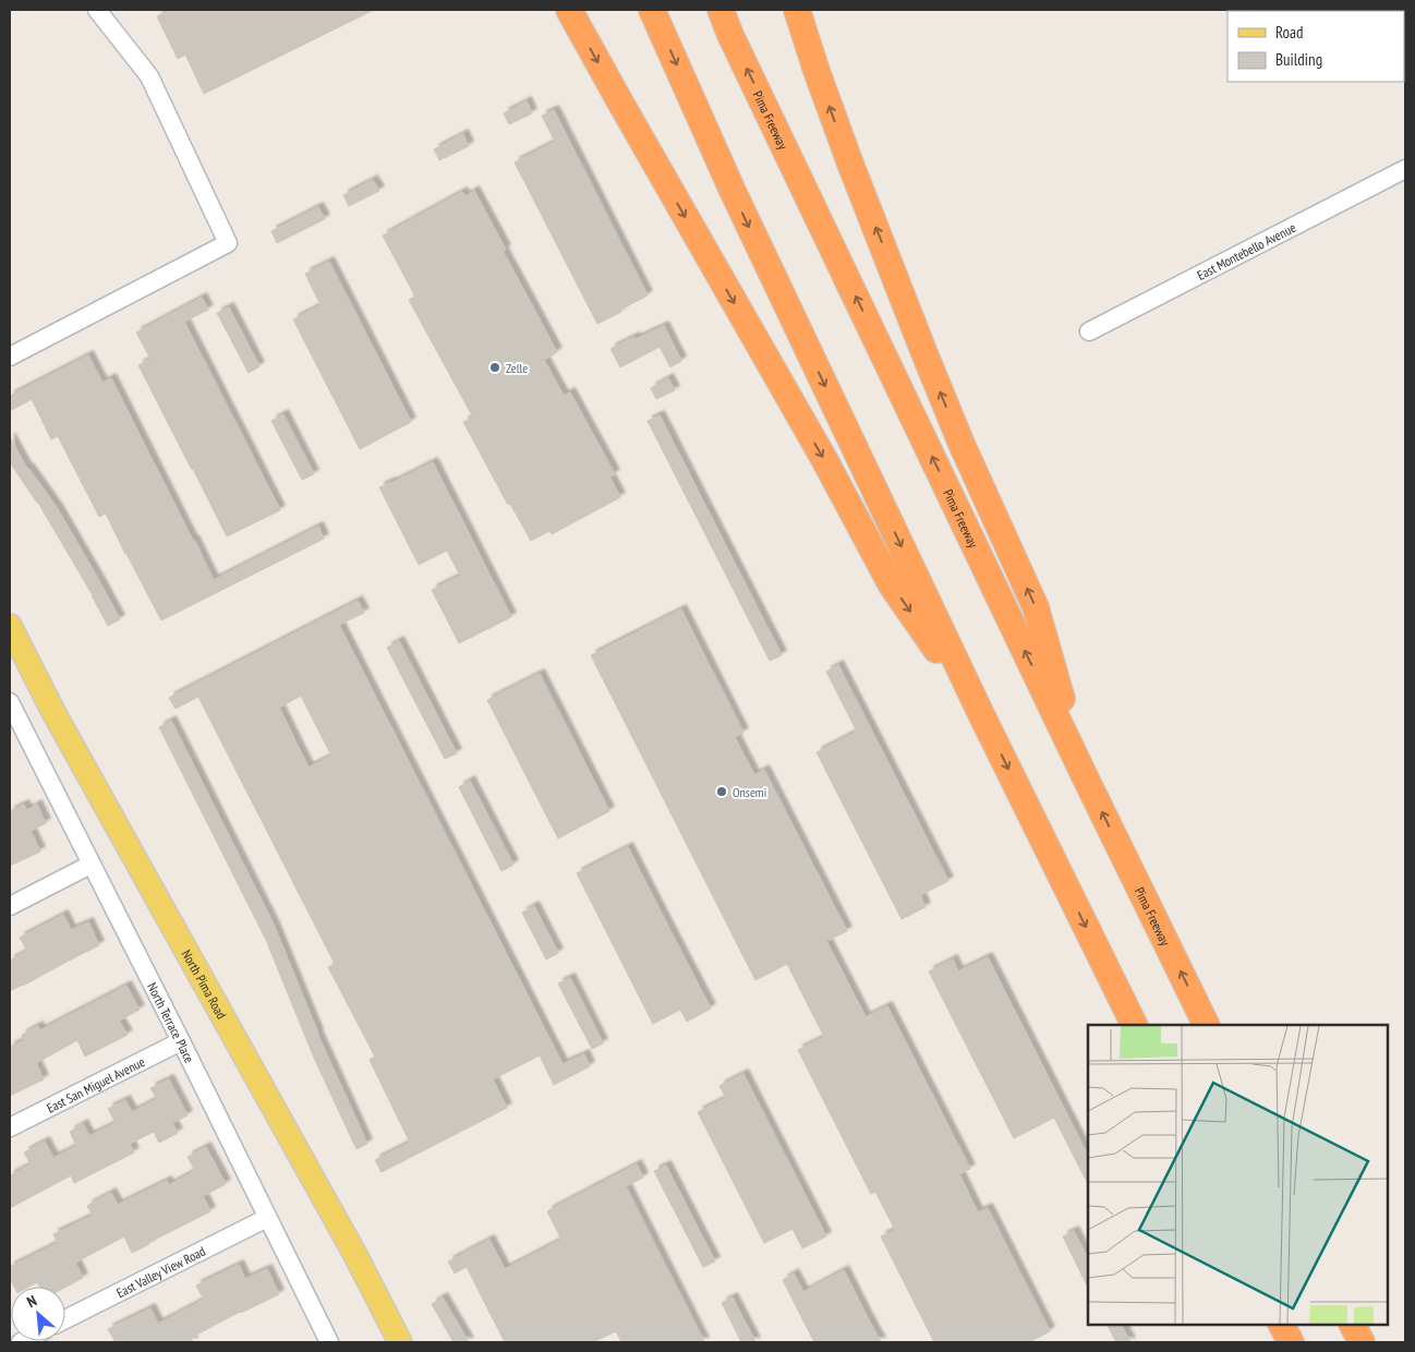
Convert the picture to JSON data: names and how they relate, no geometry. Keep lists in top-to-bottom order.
{
  "streets": {
    "highway": ["Pima Freeway"],
    "main road": ["North Pima Road"],
    "street": [
      "East Montebello Avenue",
      "North Terrace Place",
      "East San Miguel Avenue",
      "East Valley View Road"
    ]
  },
  "crossings": [
    ["North Terrace Place", "East San Miguel Avenue"],
    ["North Terrace Place", "East Valley View Road"]
  ],
  "places": ["Zelle", "Onsemi"],
  "legend": ["Road", "Building"],
  "north": "top left"
}
